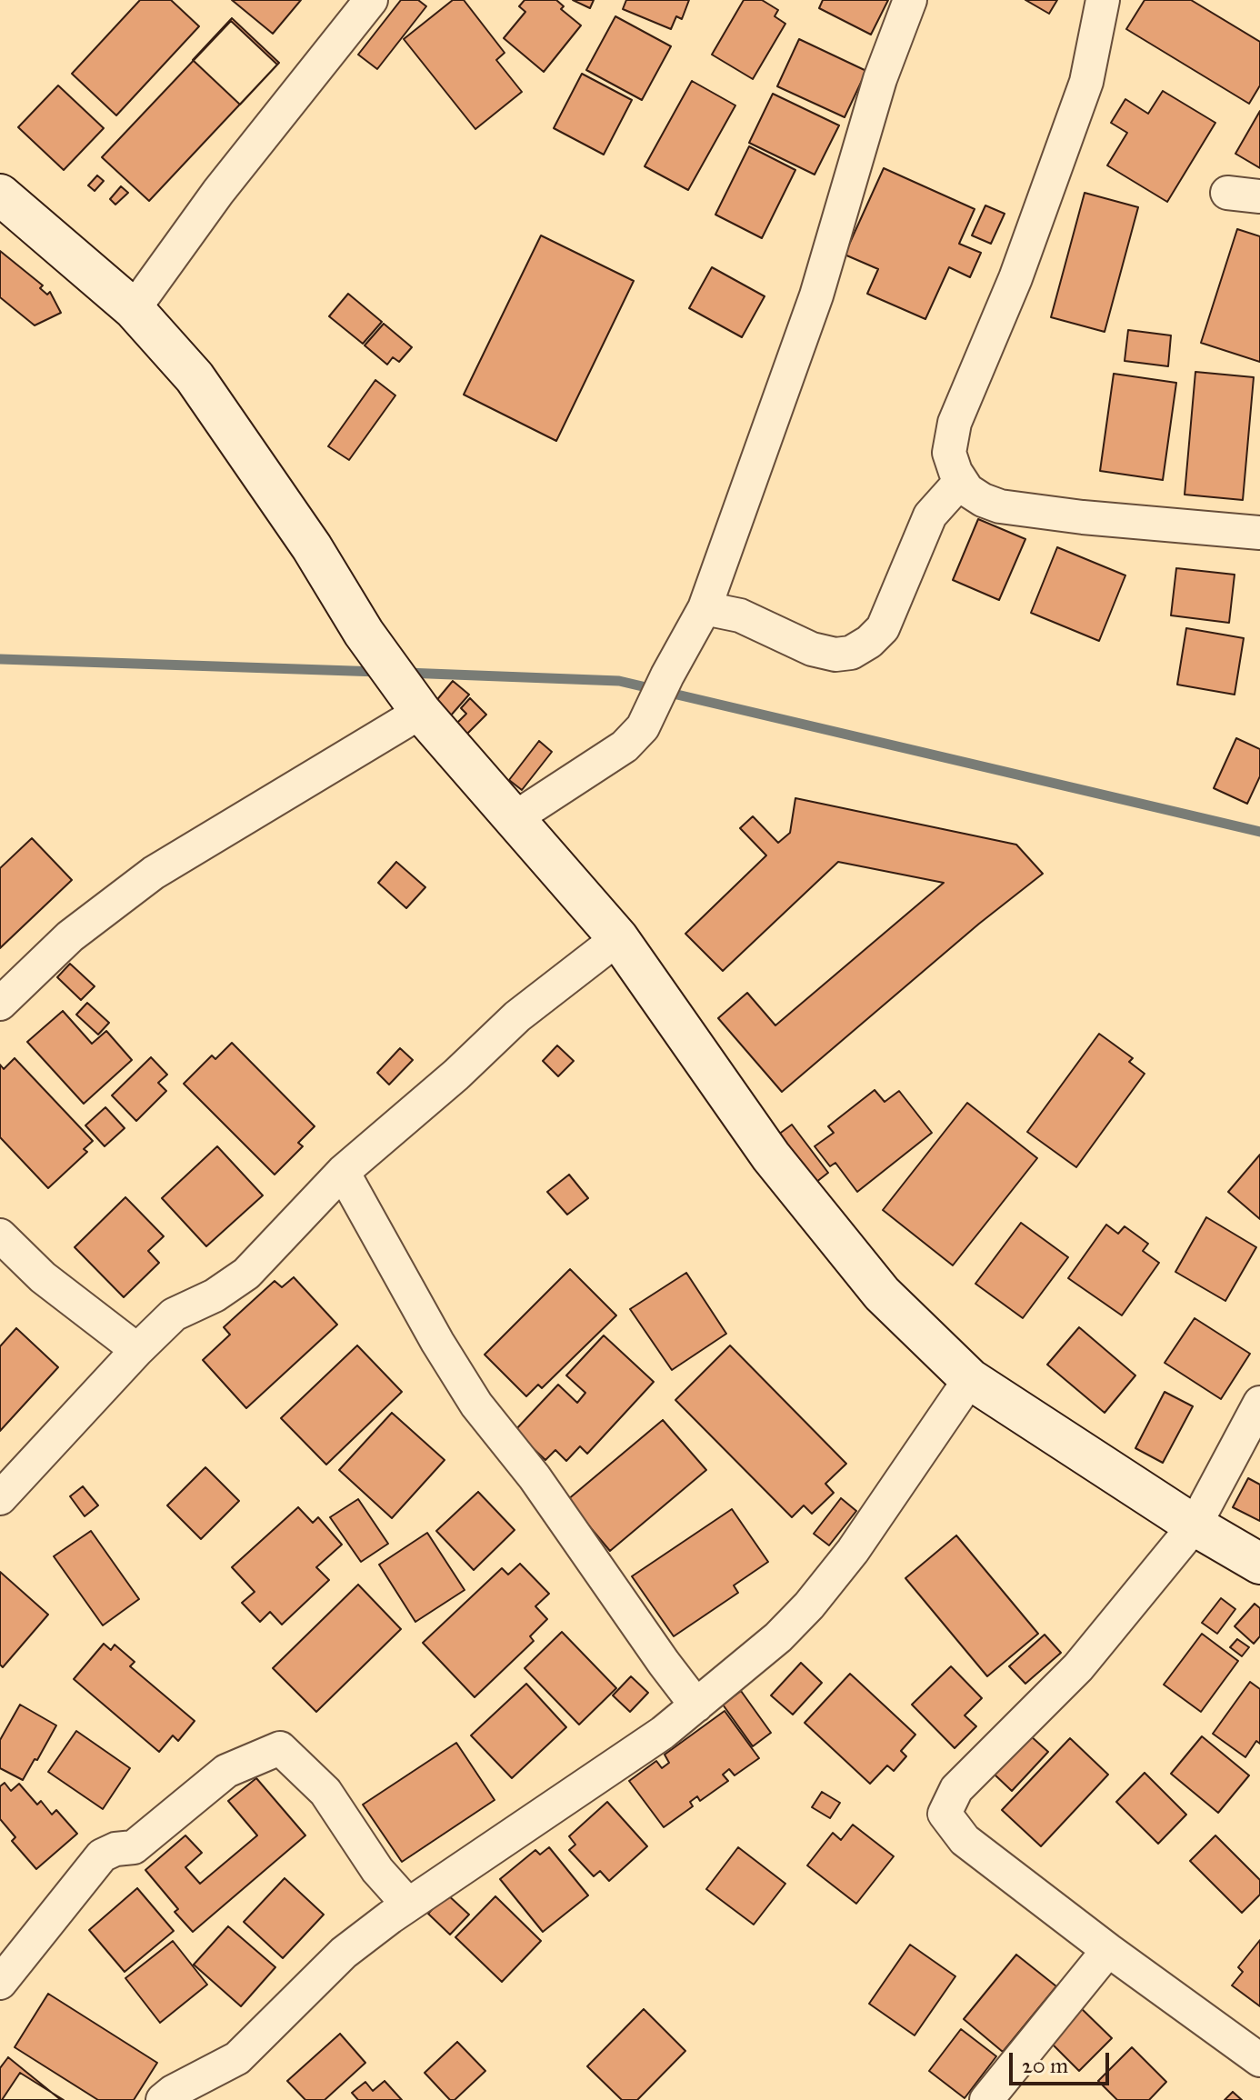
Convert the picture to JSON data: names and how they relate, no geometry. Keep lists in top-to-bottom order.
{
  "scale_bar": "20 m"
}
